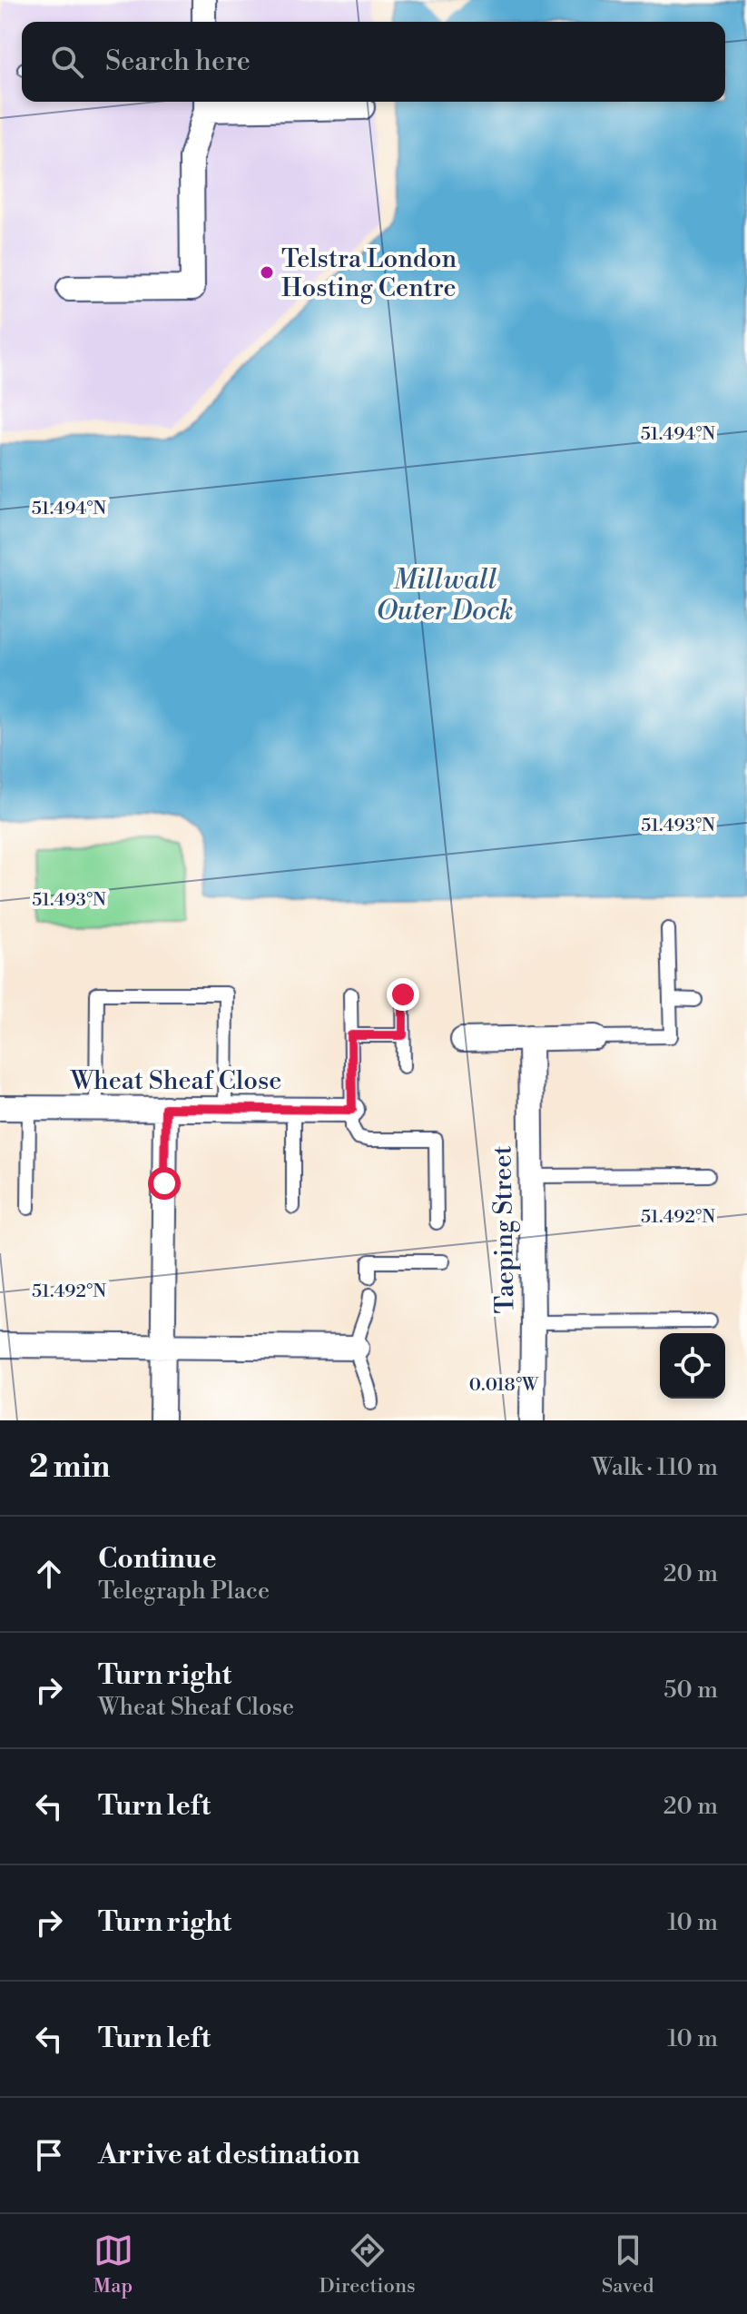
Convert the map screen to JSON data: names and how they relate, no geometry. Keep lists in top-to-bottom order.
{
  "streets": {
    "street": ["Wheat Sheaf Close", "Taeping Street"]
  },
  "water": ["Millwall Outer Dock"],
  "places": ["Telstra London Hosting Centre"],
  "page": {
    "search": "Search here",
    "heading": ["2 min", "Walk · 110 m"],
    "list": [
      ["Continue", "Telegraph Place", "20 m"],
      ["Turn right", "Wheat Sheaf Close", "50 m"],
      ["Turn left", "20 m"],
      ["Turn right", "10 m"],
      ["Turn left", "10 m"],
      "Arrive at destination"
    ],
    "nav": ["Map", "Directions", "Saved"]
  },
  "coordinates": [
    "51.494°N",
    "51.493°N",
    "51.492°N",
    "0.018°W"
  ]
}
